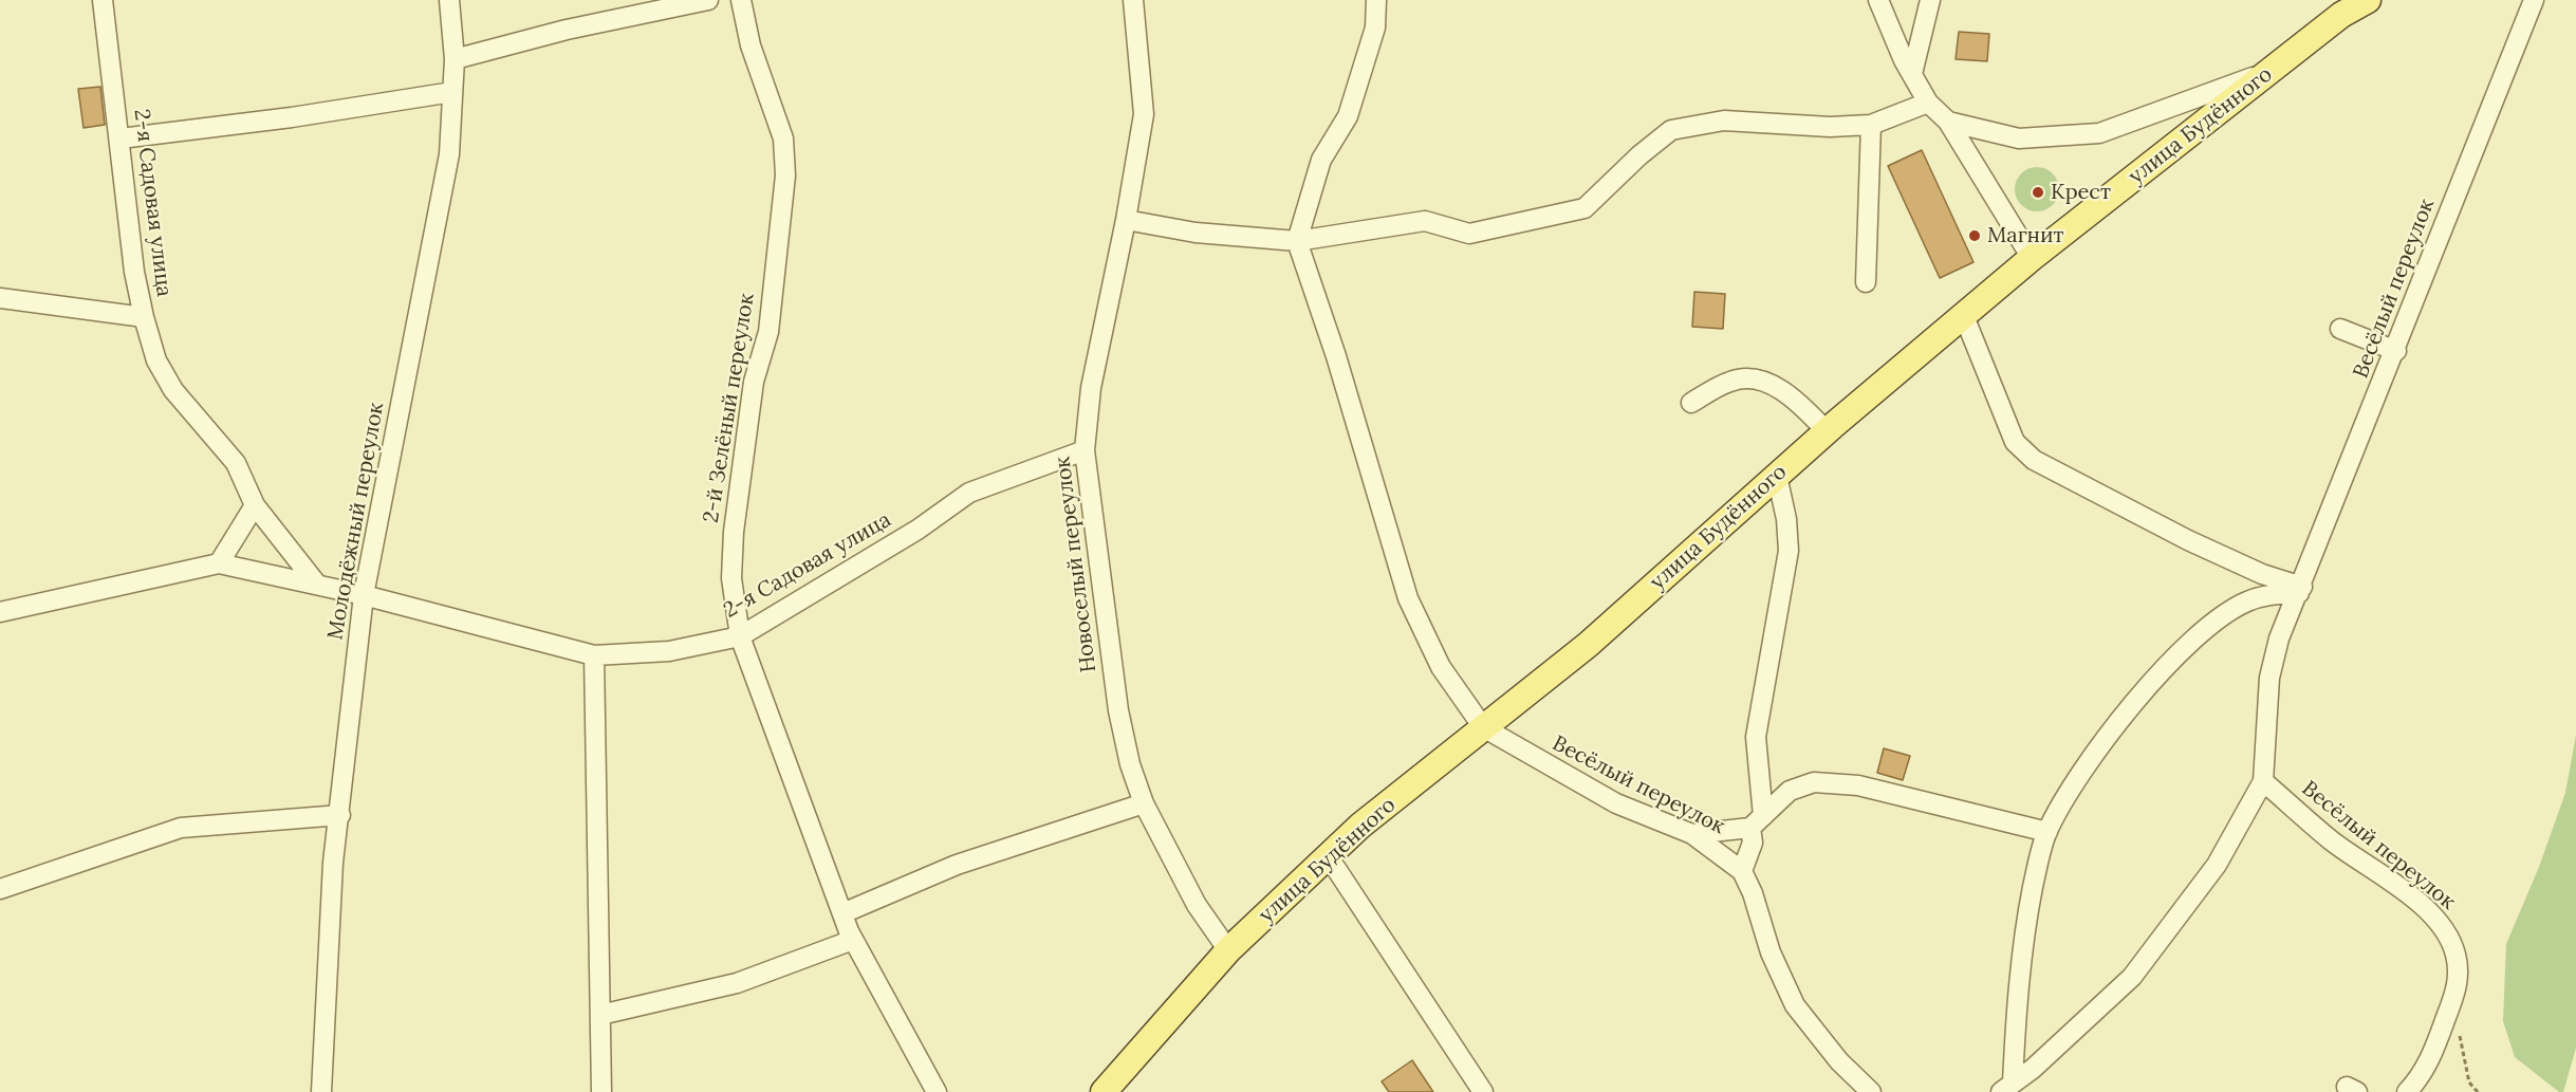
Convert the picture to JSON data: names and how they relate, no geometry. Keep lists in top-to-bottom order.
{
  "streets": {
    "main road": ["улица Будённого"],
    "street": [
      "2-я Садовая улица",
      "Весёлый переулок",
      "2-й Зелёный переулок",
      "Молодёжный переулок",
      "Новоселый переулок"
    ]
  },
  "crossings": [
    ["улица Будённого", "Весёлый переулок"],
    ["улица Будённого", "Новоселый переулок"],
    ["2-я Садовая улица", "2-й Зелёный переулок"],
    ["2-я Садовая улица", "Молодёжный переулок"],
    ["2-я Садовая улица", "Новоселый переулок"]
  ],
  "places": ["Крест", "Магнит"]
}
